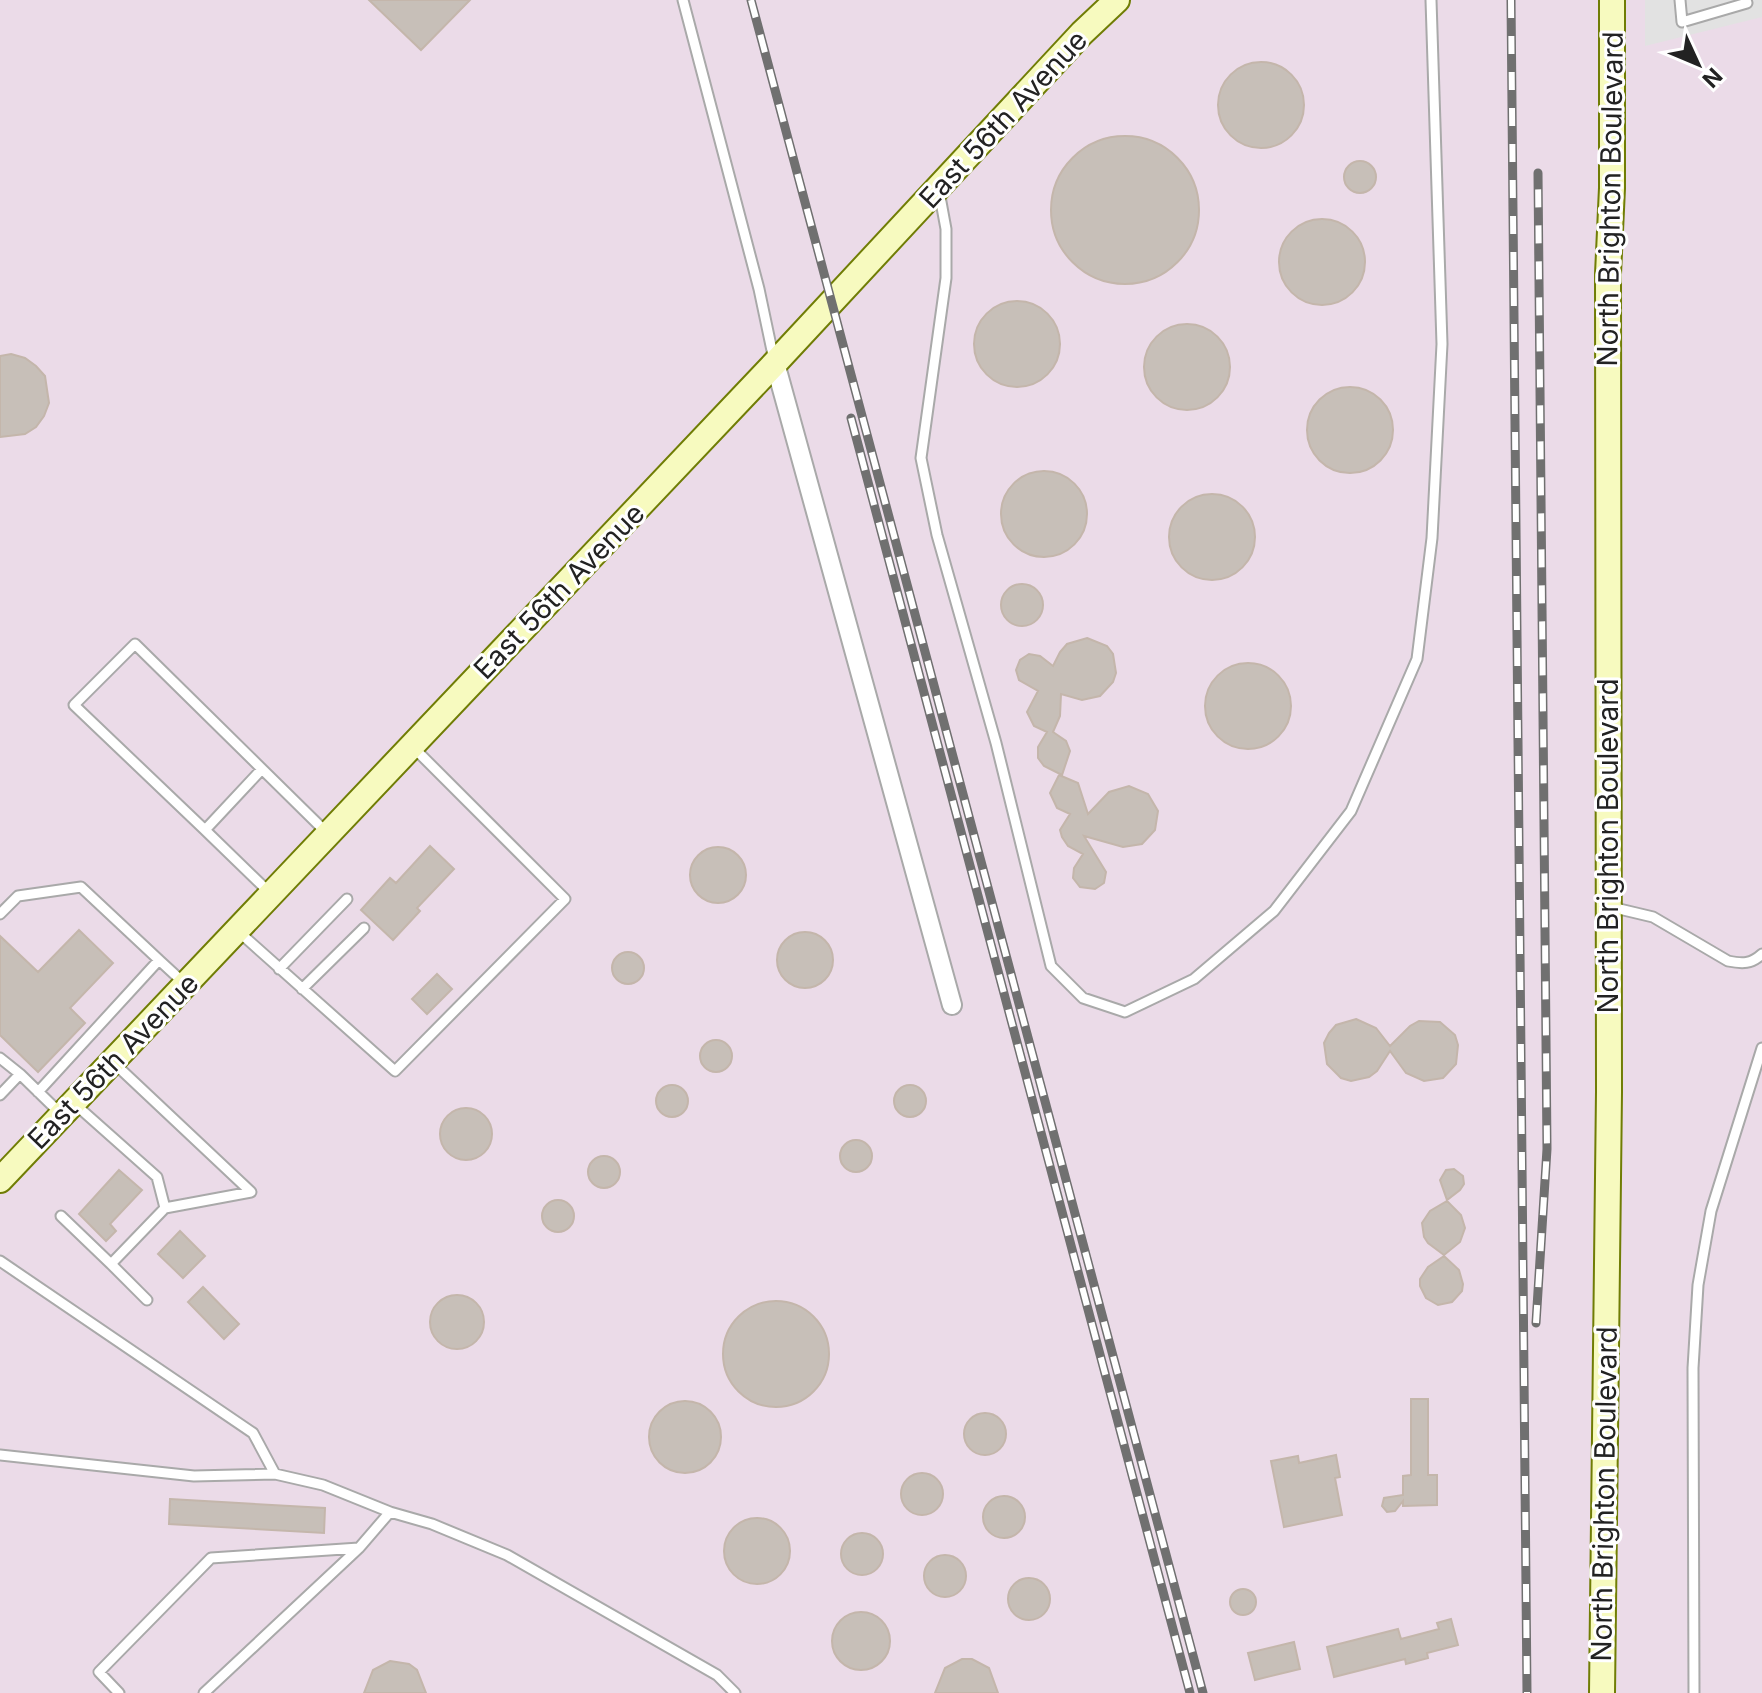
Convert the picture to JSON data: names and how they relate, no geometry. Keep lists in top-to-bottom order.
{
  "streets": {
    "main road": ["East 56th Avenue", "North Brighton Boulevard"]
  },
  "north": "bottom right"
}
